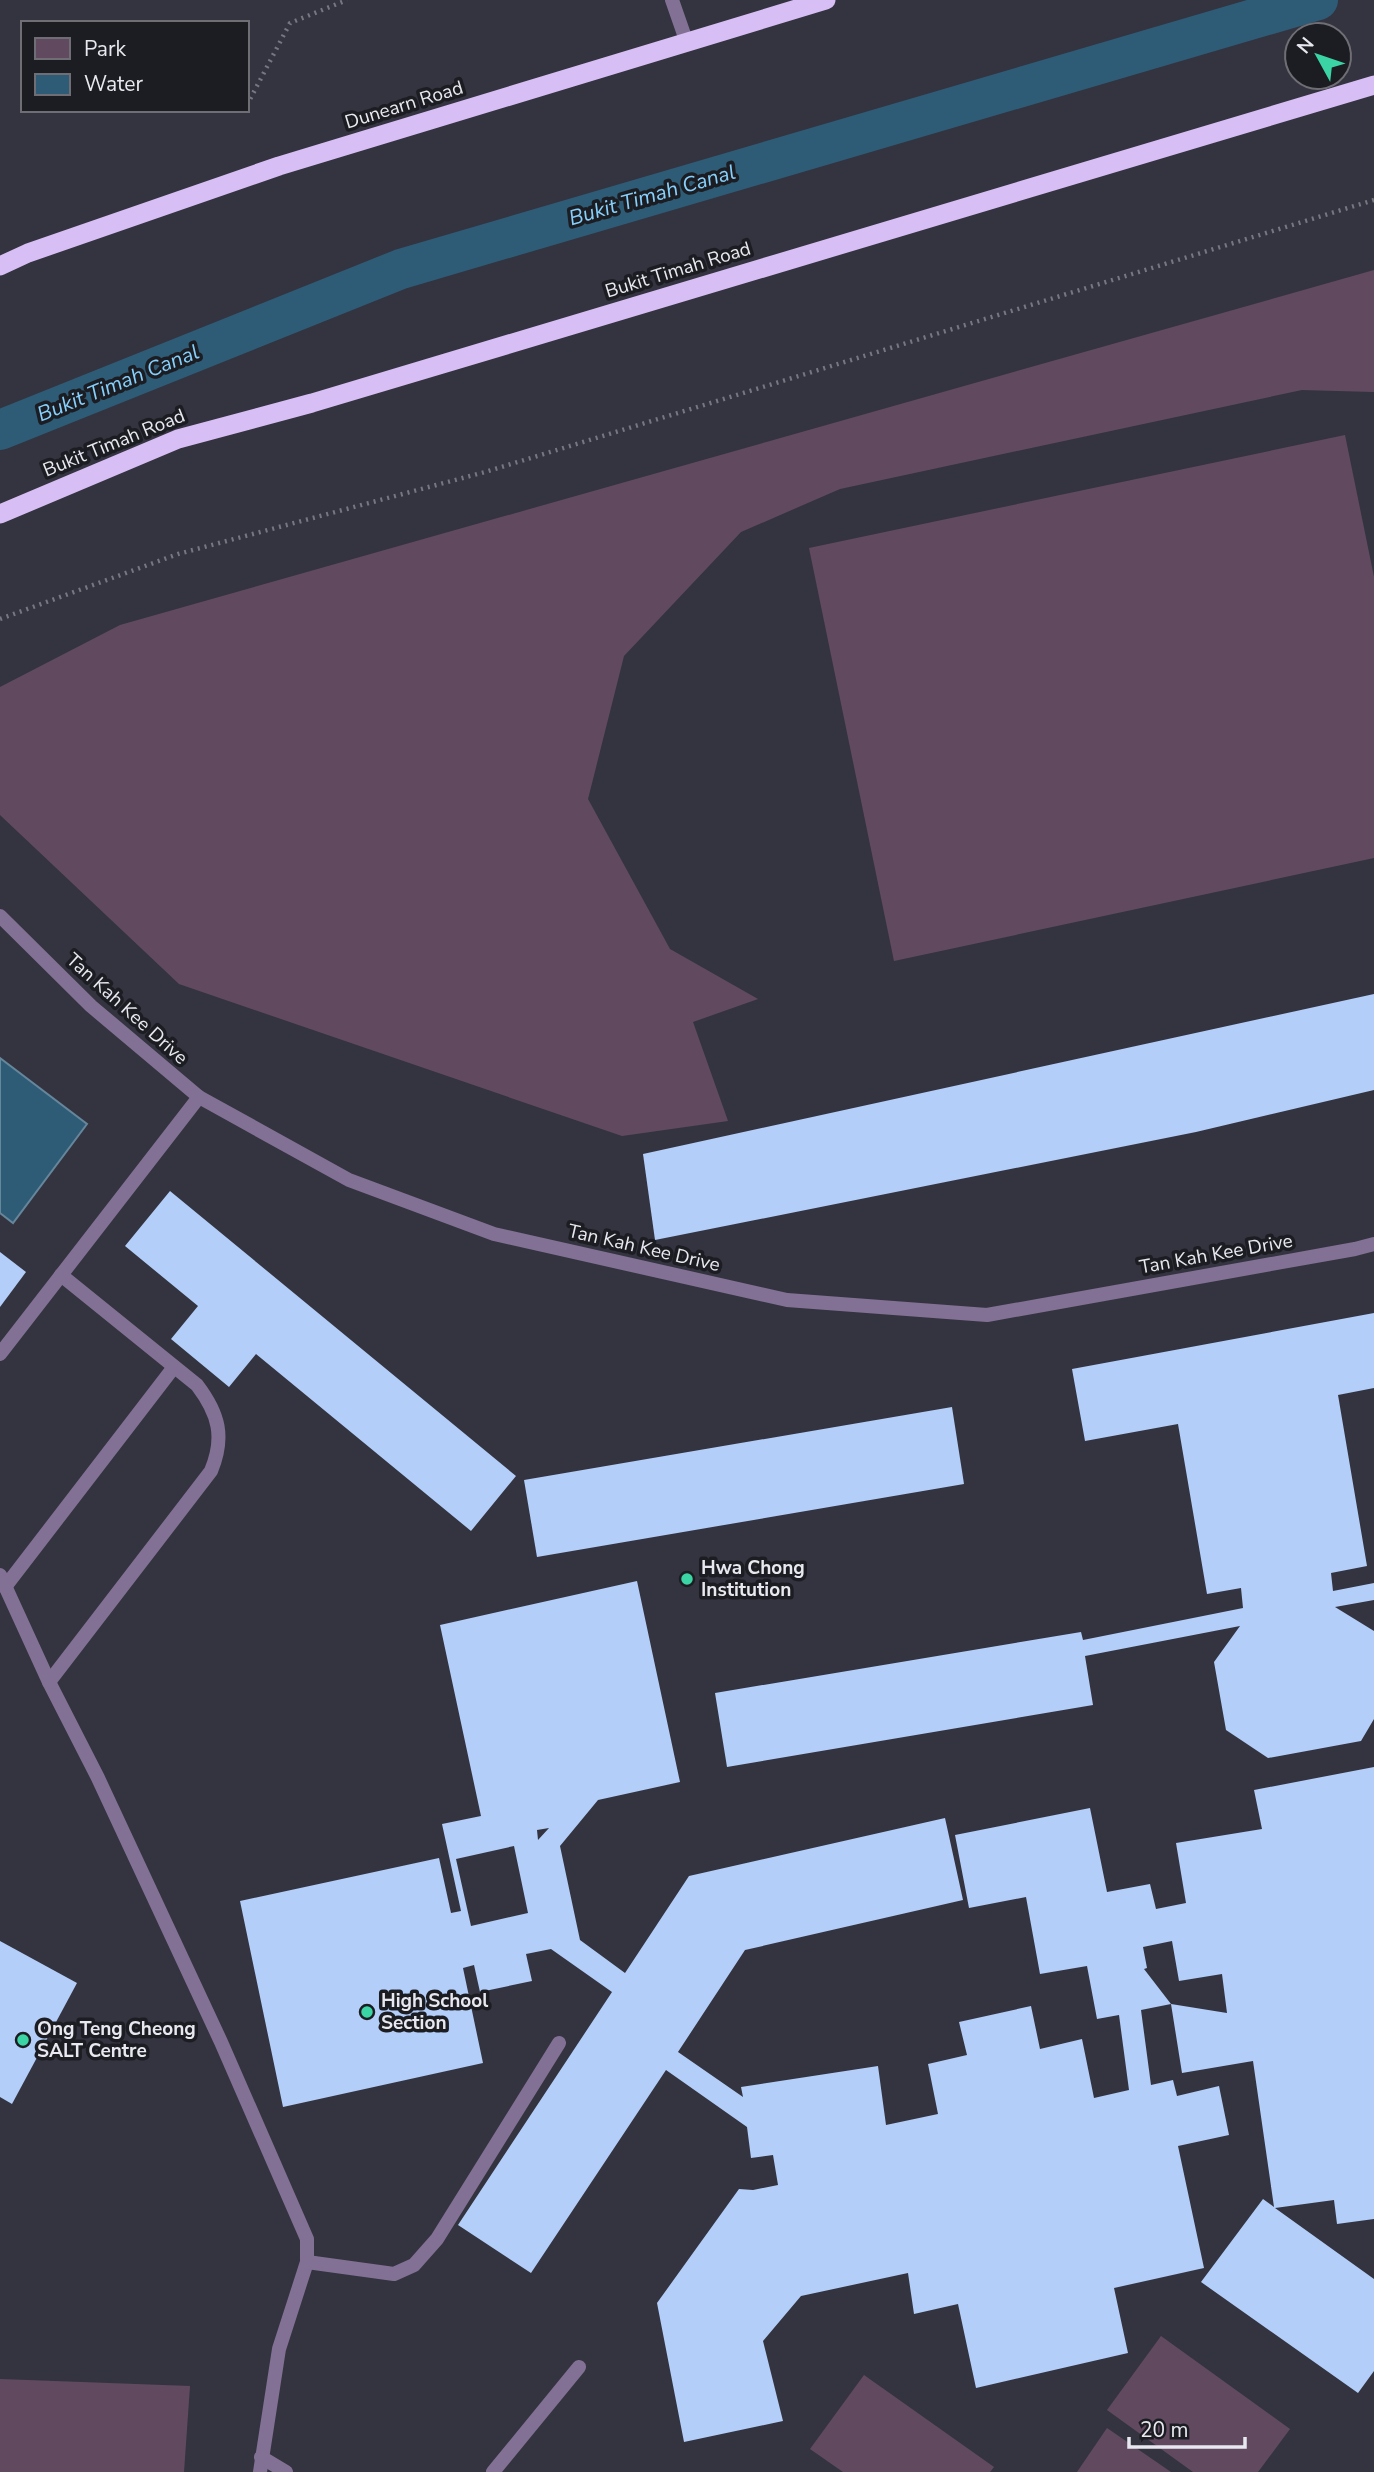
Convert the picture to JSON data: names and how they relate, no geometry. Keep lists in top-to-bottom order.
{
  "streets": {
    "highway": ["Dunearn Road", "Bukit Timah Road"],
    "lane": ["Tan Kah Kee Drive"]
  },
  "water": ["Bukit Timah Canal"],
  "places": ["Hwa Chong Institution", "High School Section", "Ong Teng Cheong SALT Centre"],
  "legend": ["Park", "Water"],
  "scale_bar": "20 m",
  "north": "top left"
}
